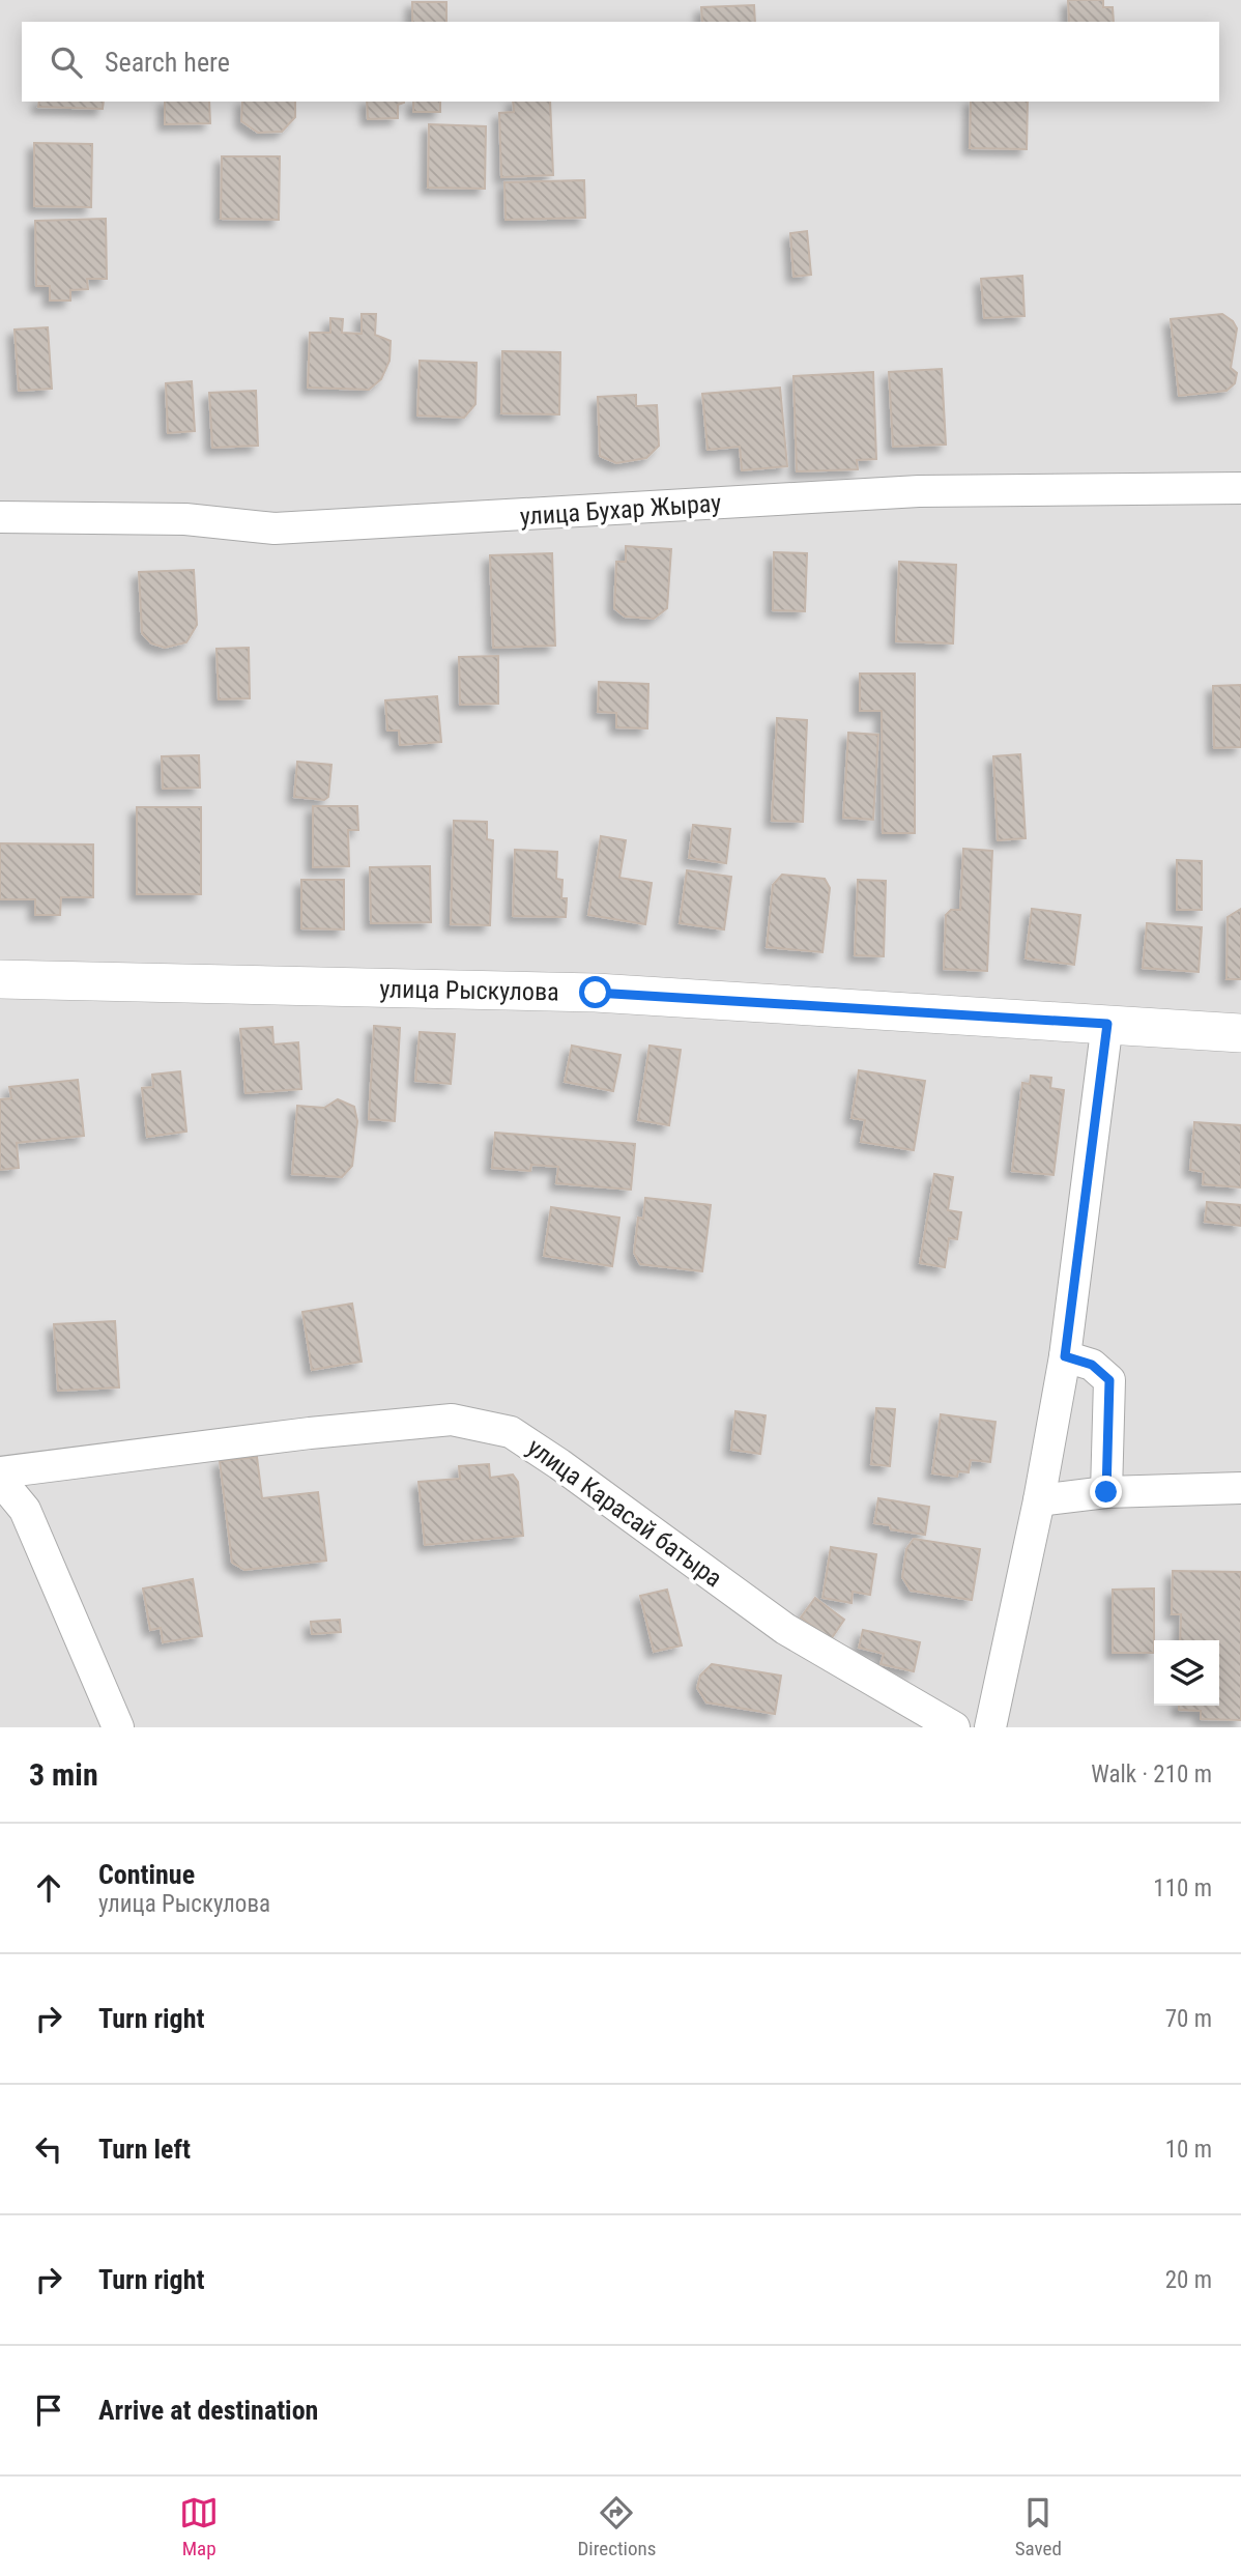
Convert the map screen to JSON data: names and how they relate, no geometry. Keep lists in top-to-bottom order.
{
  "streets": {
    "street": ["улица Бухар Жырау", "улица Рыскулова", "улица Карасай батыра"]
  },
  "page": {
    "search": "Search here",
    "heading": ["3 min", "Walk · 210 m"],
    "list": [
      ["Continue", "улица Рыскулова", "110 m"],
      ["Turn right", "70 m"],
      ["Turn left", "10 m"],
      ["Turn right", "20 m"],
      "Arrive at destination"
    ],
    "nav": ["Map", "Directions", "Saved"]
  }
}
